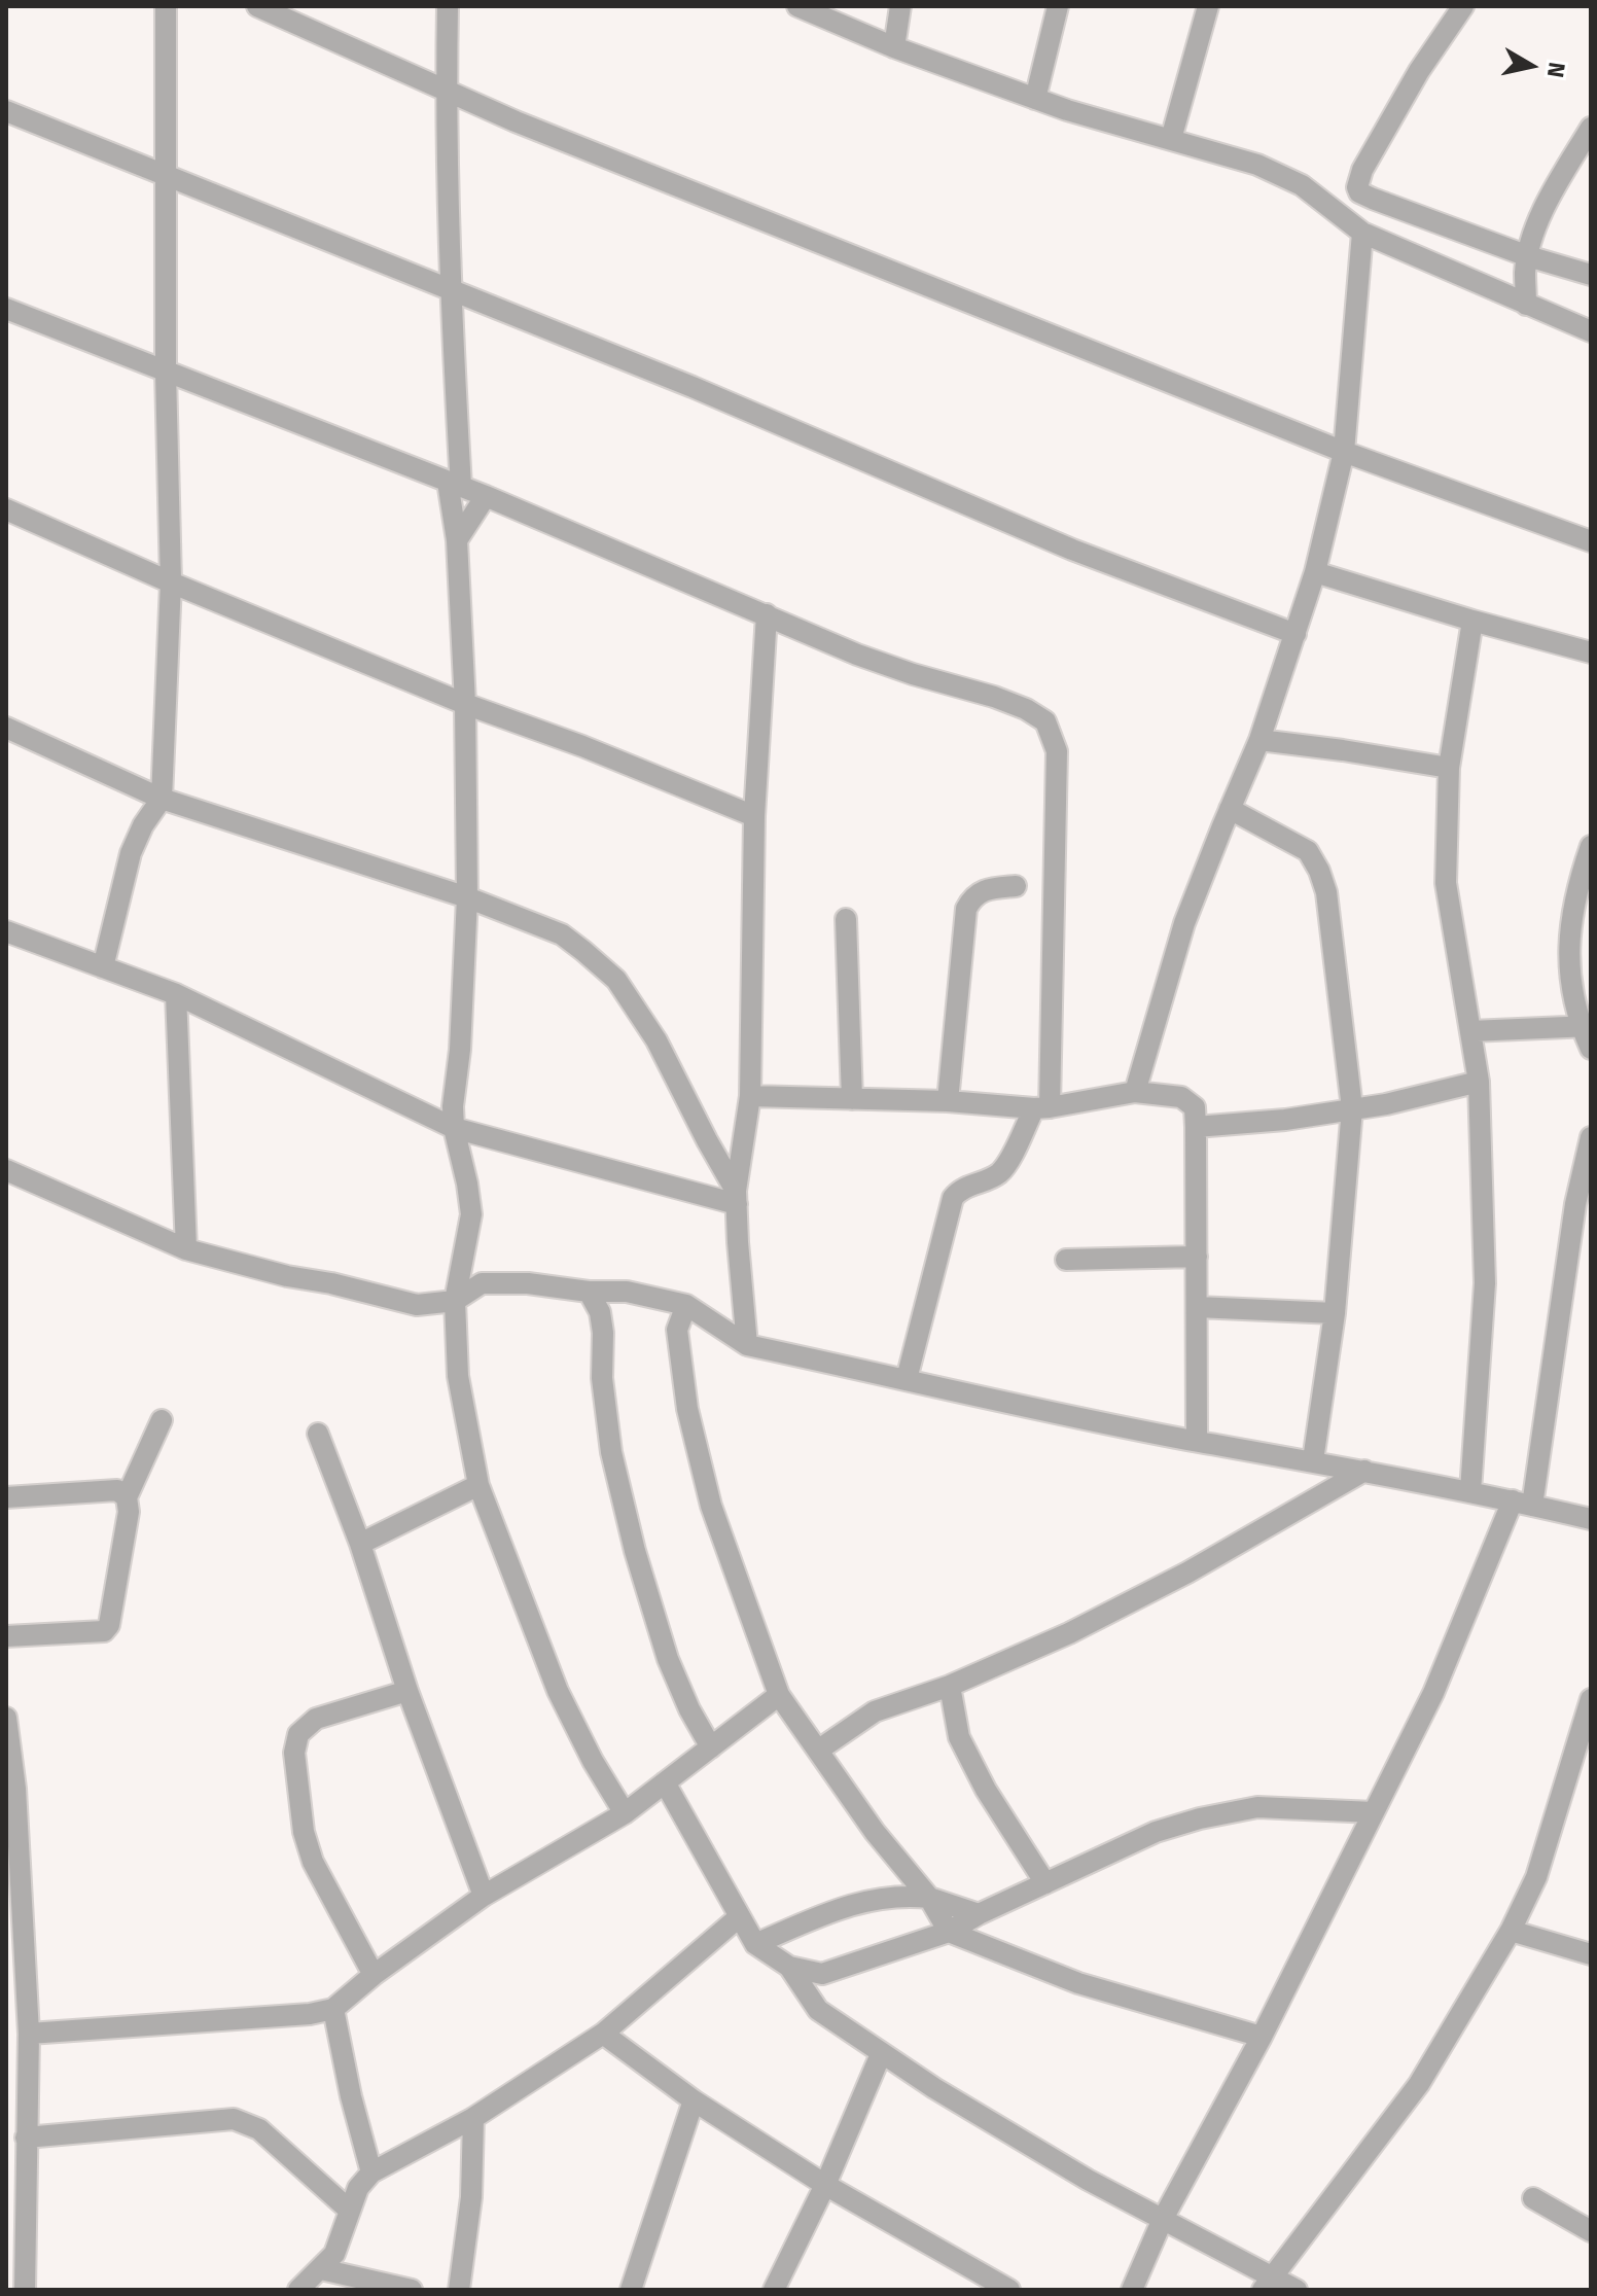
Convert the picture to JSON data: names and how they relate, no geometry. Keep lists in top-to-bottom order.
{
  "north": "right"
}
